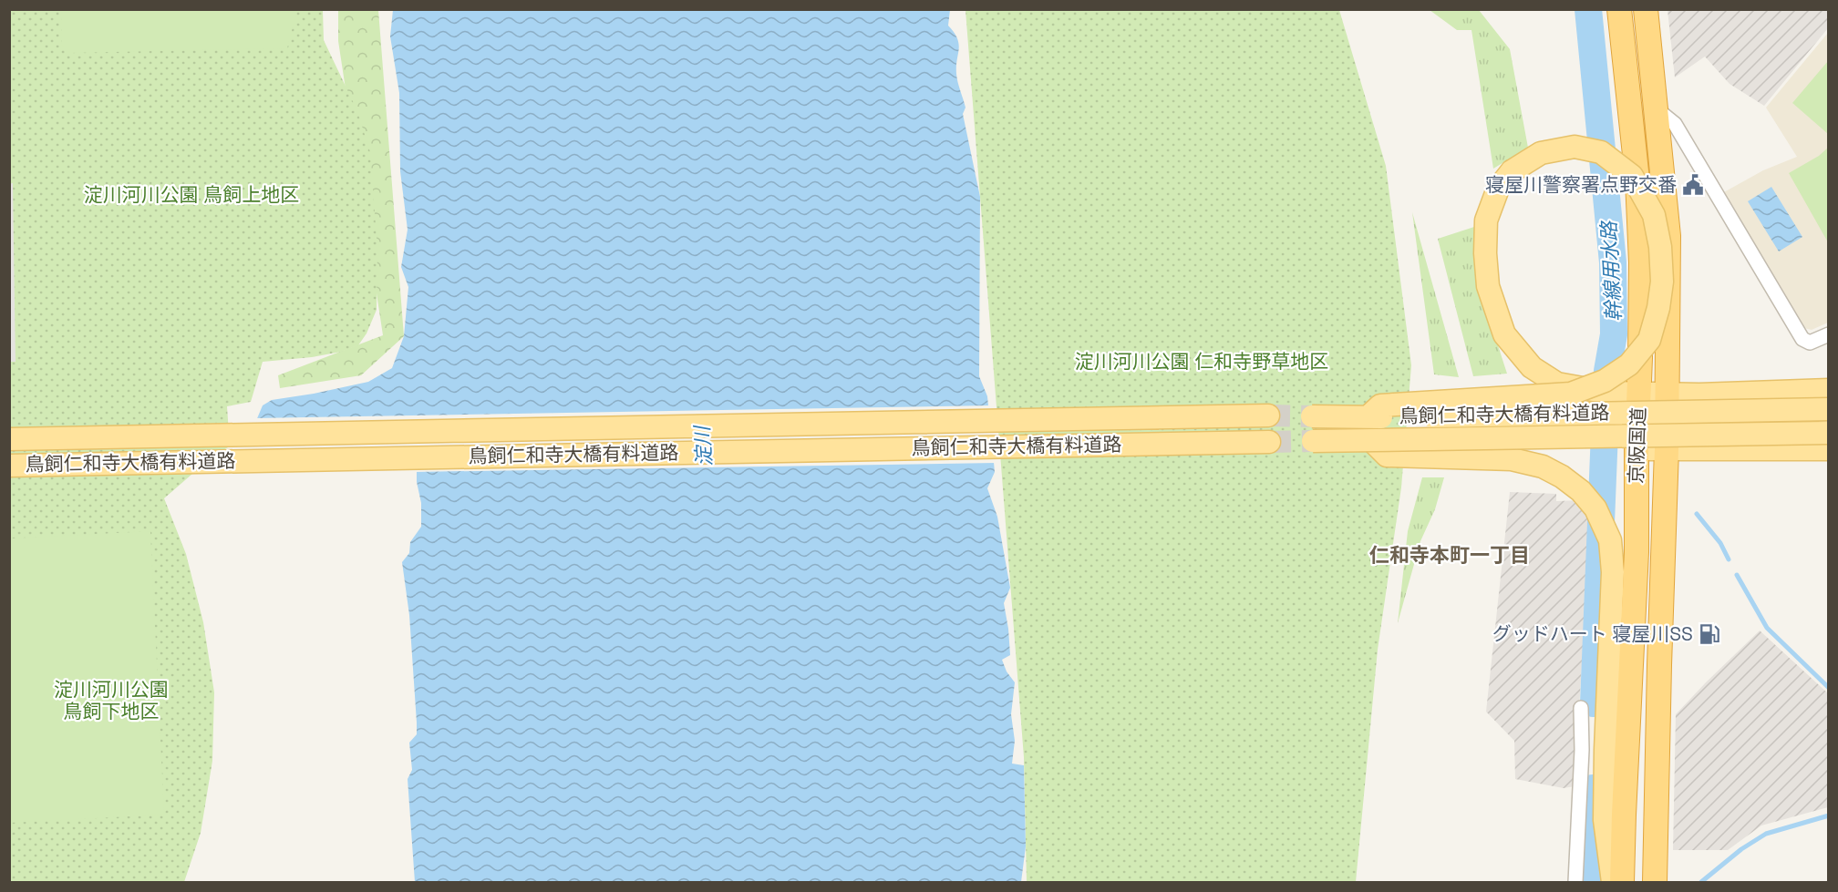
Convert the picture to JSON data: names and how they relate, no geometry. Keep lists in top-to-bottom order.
{
  "streets": {
    "highway": ["京阪国道"],
    "main road": ["鳥飼仁和寺大橋有料道路"]
  },
  "districts": ["仁和寺本町一丁目"],
  "water": ["幹線用水路", "淀川"],
  "parks": ["淀川河川公園 鳥飼上地区", "淀川河川公園 仁和寺野草地区", "淀川河川公園 鳥飼下地区"],
  "places": {
    "public building": ["寝屋川警察署点野交番"],
    "fuel station": ["グッドハート 寝屋川SS"]
  }
}
